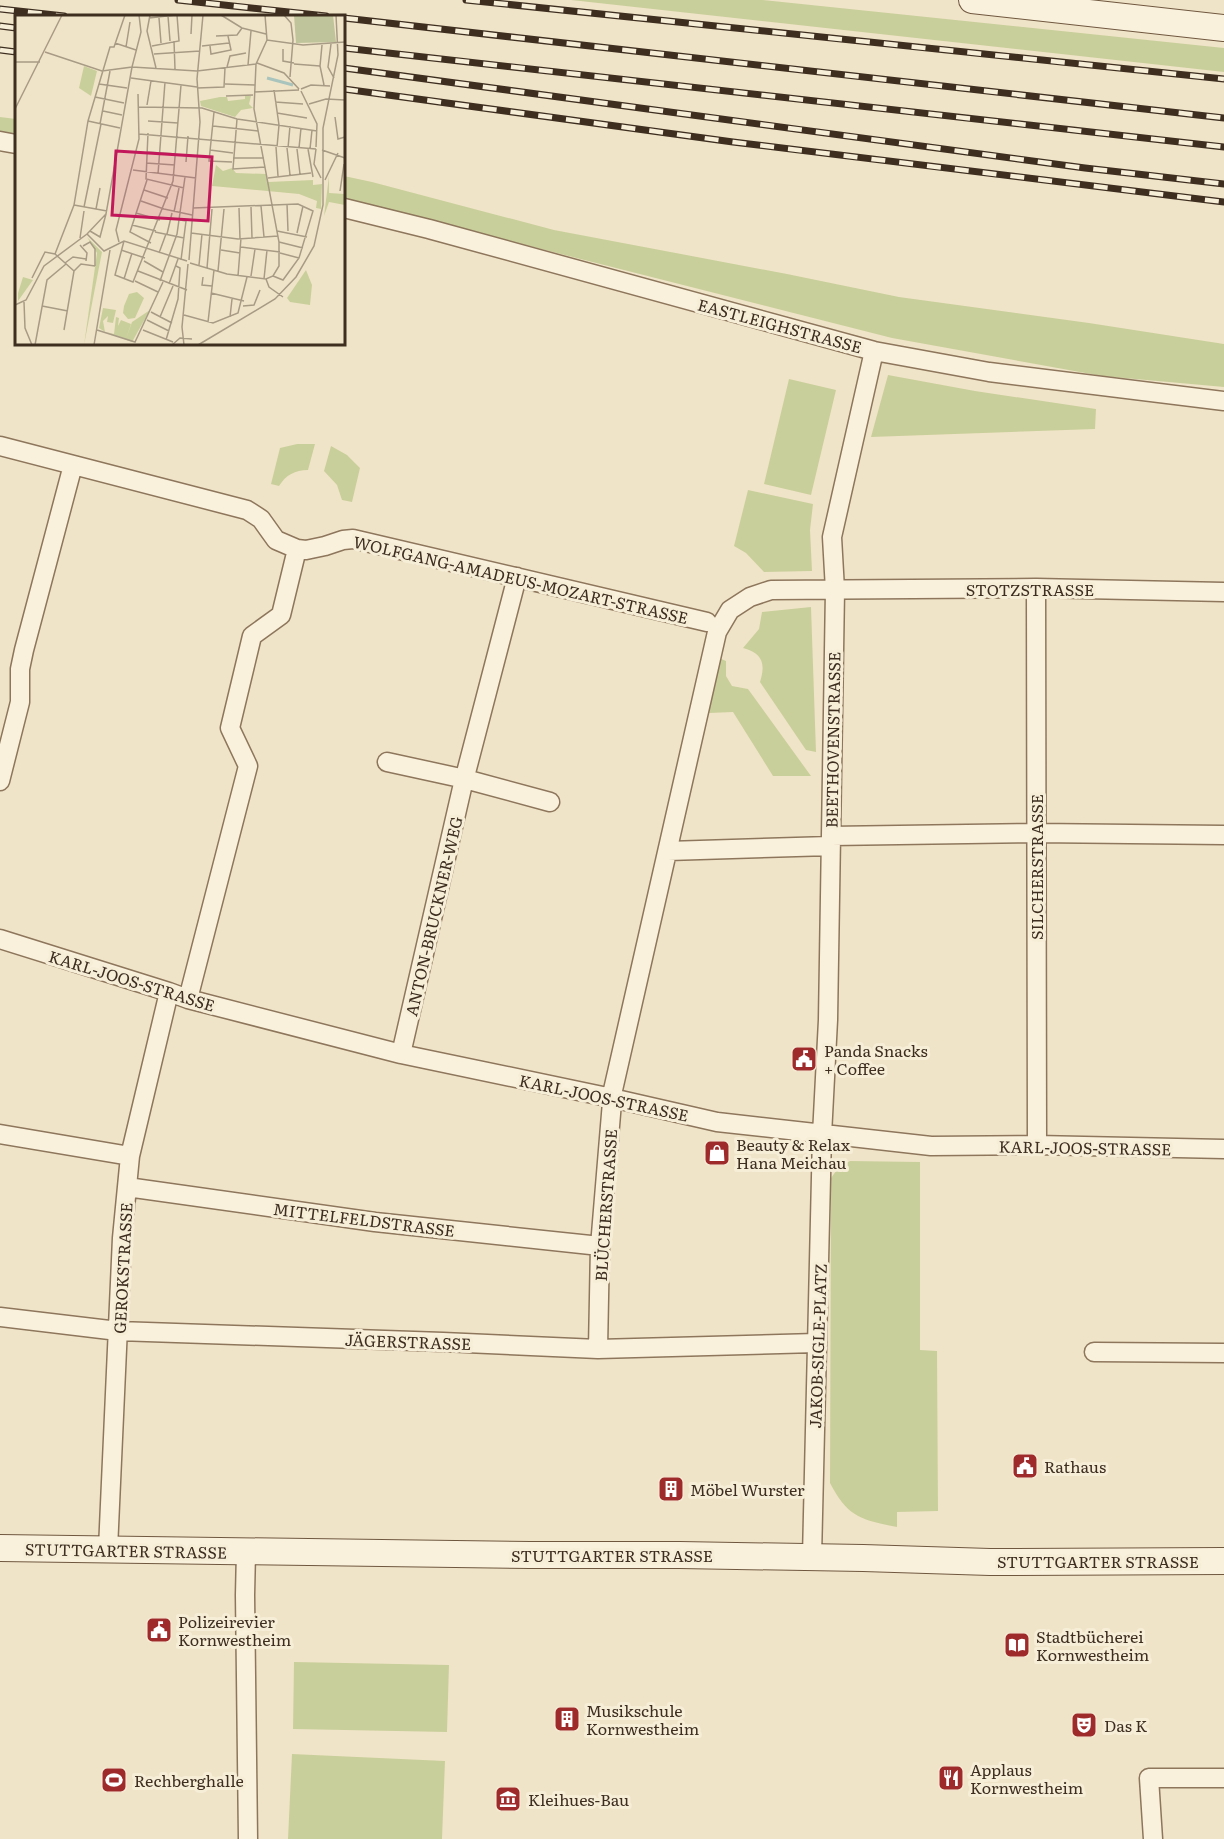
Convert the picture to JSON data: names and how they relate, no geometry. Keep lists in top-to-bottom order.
{
  "streets": {
    "main road": ["STUTTGARTER STRASSE"],
    "street": [
      "EASTLEIGHSTRASSE",
      "WOLFGANG-AMADEUS-MOZART-STRASSE",
      "STOTZSTRASSE",
      "BEETHOVENSTRASSE",
      "SILCHERSTRASSE",
      "ANTON-BRUCKNER-WEG",
      "KARL-JOOS-STRASSE",
      "BLÜCHERSTRASSE",
      "MITTELFELDSTRASSE",
      "GEROKSTRASSE",
      "JÄGERSTRASSE",
      "JAKOB-SIGLE-PLATZ"
    ]
  },
  "crossings": [
    ["EASTLEIGHSTRASSE", "BEETHOVENSTRASSE"],
    ["WOLFGANG-AMADEUS-MOZART-STRASSE", "ANTON-BRUCKNER-WEG"],
    ["STOTZSTRASSE", "BEETHOVENSTRASSE"],
    ["STOTZSTRASSE", "SILCHERSTRASSE"],
    ["STOTZSTRASSE", "BLÜCHERSTRASSE"],
    ["BEETHOVENSTRASSE", "KARL-JOOS-STRASSE"],
    ["BEETHOVENSTRASSE", "JAKOB-SIGLE-PLATZ"],
    ["SILCHERSTRASSE", "KARL-JOOS-STRASSE"],
    ["ANTON-BRUCKNER-WEG", "KARL-JOOS-STRASSE"],
    ["KARL-JOOS-STRASSE", "BLÜCHERSTRASSE"],
    ["KARL-JOOS-STRASSE", "GEROKSTRASSE"],
    ["KARL-JOOS-STRASSE", "JAKOB-SIGLE-PLATZ"],
    ["BLÜCHERSTRASSE", "MITTELFELDSTRASSE"],
    ["BLÜCHERSTRASSE", "JÄGERSTRASSE"],
    ["MITTELFELDSTRASSE", "GEROKSTRASSE"],
    ["GEROKSTRASSE", "JÄGERSTRASSE"],
    ["GEROKSTRASSE", "STUTTGARTER STRASSE"],
    ["JÄGERSTRASSE", "JAKOB-SIGLE-PLATZ"],
    ["JAKOB-SIGLE-PLATZ", "STUTTGARTER STRASSE"]
  ],
  "places": {
    "public building": ["Panda Snacks + Coffee", "Rathaus", "Polizeirevier Kornwestheim"],
    "shop": ["Beauty & Relax Hana Meichau"],
    "building": ["Möbel Wurster", "Musikschule Kornwestheim"],
    "library": ["Stadtbücherei Kornwestheim"],
    "theatre": ["Das K"],
    "restaurant": ["Applaus Kornwestheim"],
    "sports": ["Rechberghalle"],
    "museum": ["Kleihues-Bau"]
  }
}
